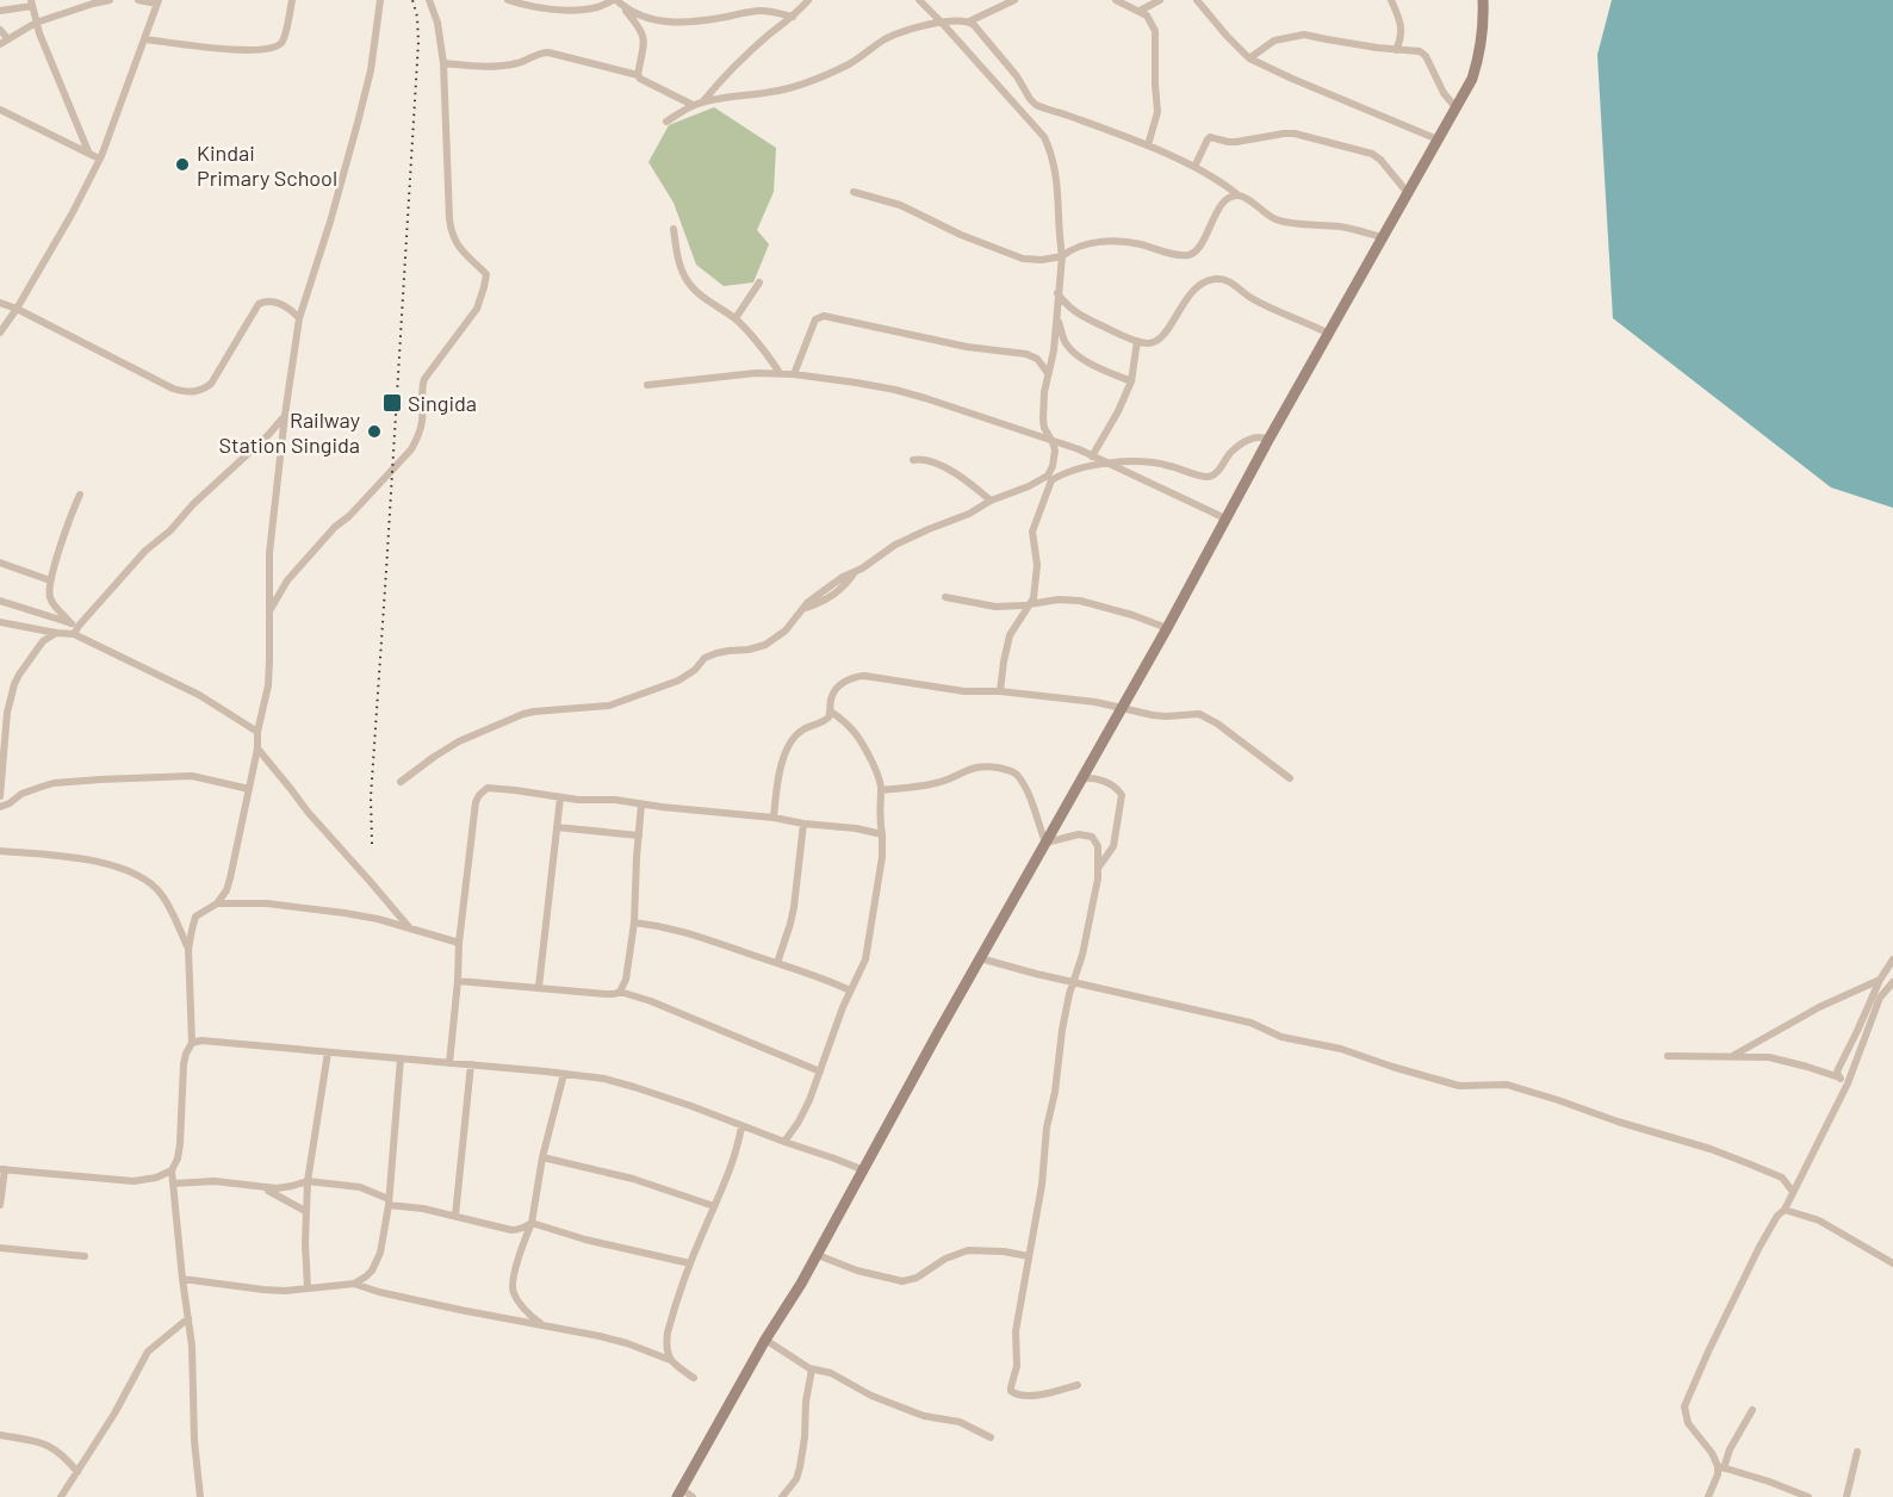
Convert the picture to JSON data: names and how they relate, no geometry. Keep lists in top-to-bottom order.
{
  "places": {
    "other": ["Kindai Primary School", "Railway Station Singida"],
    "transit": ["Singida"]
  }
}
